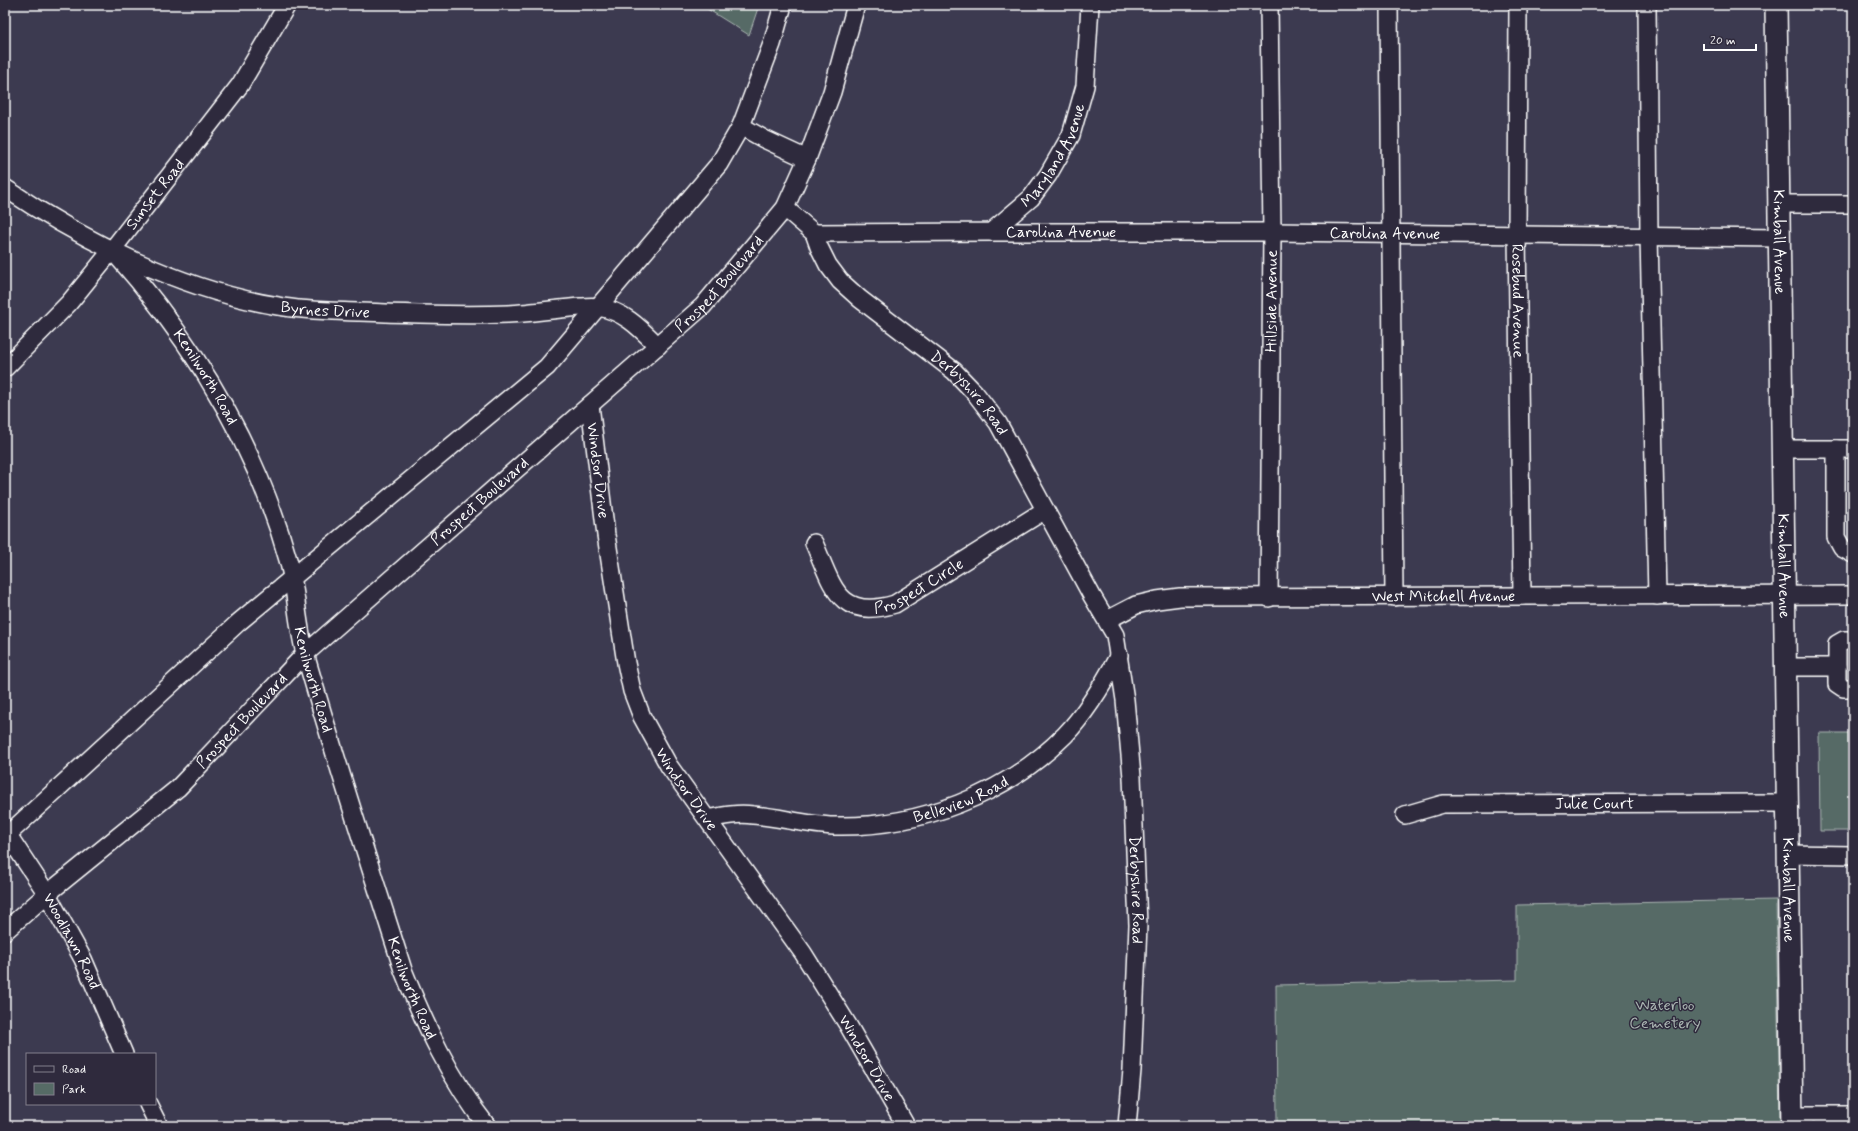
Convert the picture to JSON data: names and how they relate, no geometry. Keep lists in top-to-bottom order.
{
  "streets": {
    "main road": ["Kimball Avenue"],
    "street": [
      "Maryland Avenue",
      "Sunset Road",
      "Carolina Avenue",
      "Prospect Boulevard",
      "Hillside Avenue",
      "Rosebud Avenue",
      "Byrnes Drive",
      "Kenilworth Road",
      "Derbyshire Road",
      "Windsor Drive",
      "Prospect Circle",
      "West Mitchell Avenue",
      "Belleview Road",
      "Julie Court",
      "Woodlawn Road"
    ]
  },
  "crossings": [
    ["Maryland Avenue", "Carolina Avenue"],
    ["Sunset Road", "Byrnes Drive"],
    ["Sunset Road", "Kenilworth Road"],
    ["Carolina Avenue", "Kimball Avenue"],
    ["Carolina Avenue", "Hillside Avenue"],
    ["Carolina Avenue", "Rosebud Avenue"],
    ["Kimball Avenue", "West Mitchell Avenue"],
    ["Kimball Avenue", "Julie Court"],
    ["Prospect Boulevard", "Byrnes Drive"],
    ["Prospect Boulevard", "Kenilworth Road"],
    ["Prospect Boulevard", "Derbyshire Road"],
    ["Prospect Boulevard", "Windsor Drive"],
    ["Prospect Boulevard", "Woodlawn Road"],
    ["Hillside Avenue", "West Mitchell Avenue"],
    ["Rosebud Avenue", "West Mitchell Avenue"],
    ["Byrnes Drive", "Kenilworth Road"],
    ["Derbyshire Road", "Prospect Circle"],
    ["Derbyshire Road", "West Mitchell Avenue"],
    ["Derbyshire Road", "Belleview Road"],
    ["Windsor Drive", "Belleview Road"]
  ],
  "parks": ["Waterloo Cemetery"],
  "legend": ["Road", "Park"],
  "scale_bar": "20 m"
}
